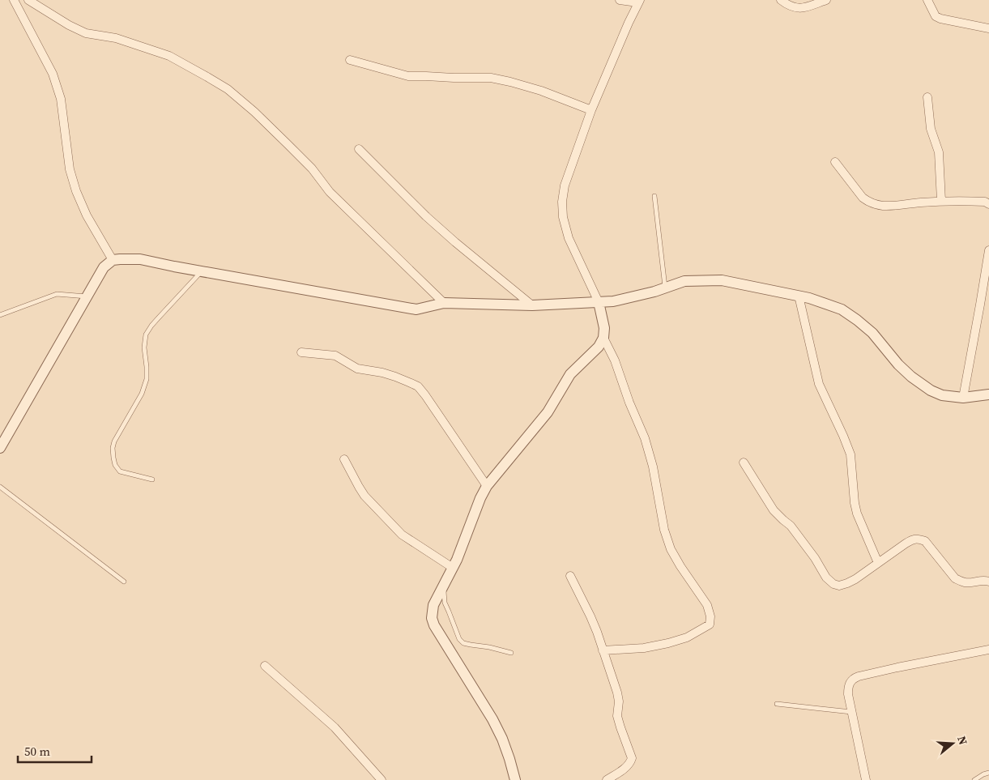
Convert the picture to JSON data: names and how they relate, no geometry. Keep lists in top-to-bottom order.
{
  "scale_bar": "50 m",
  "north": "right"
}
